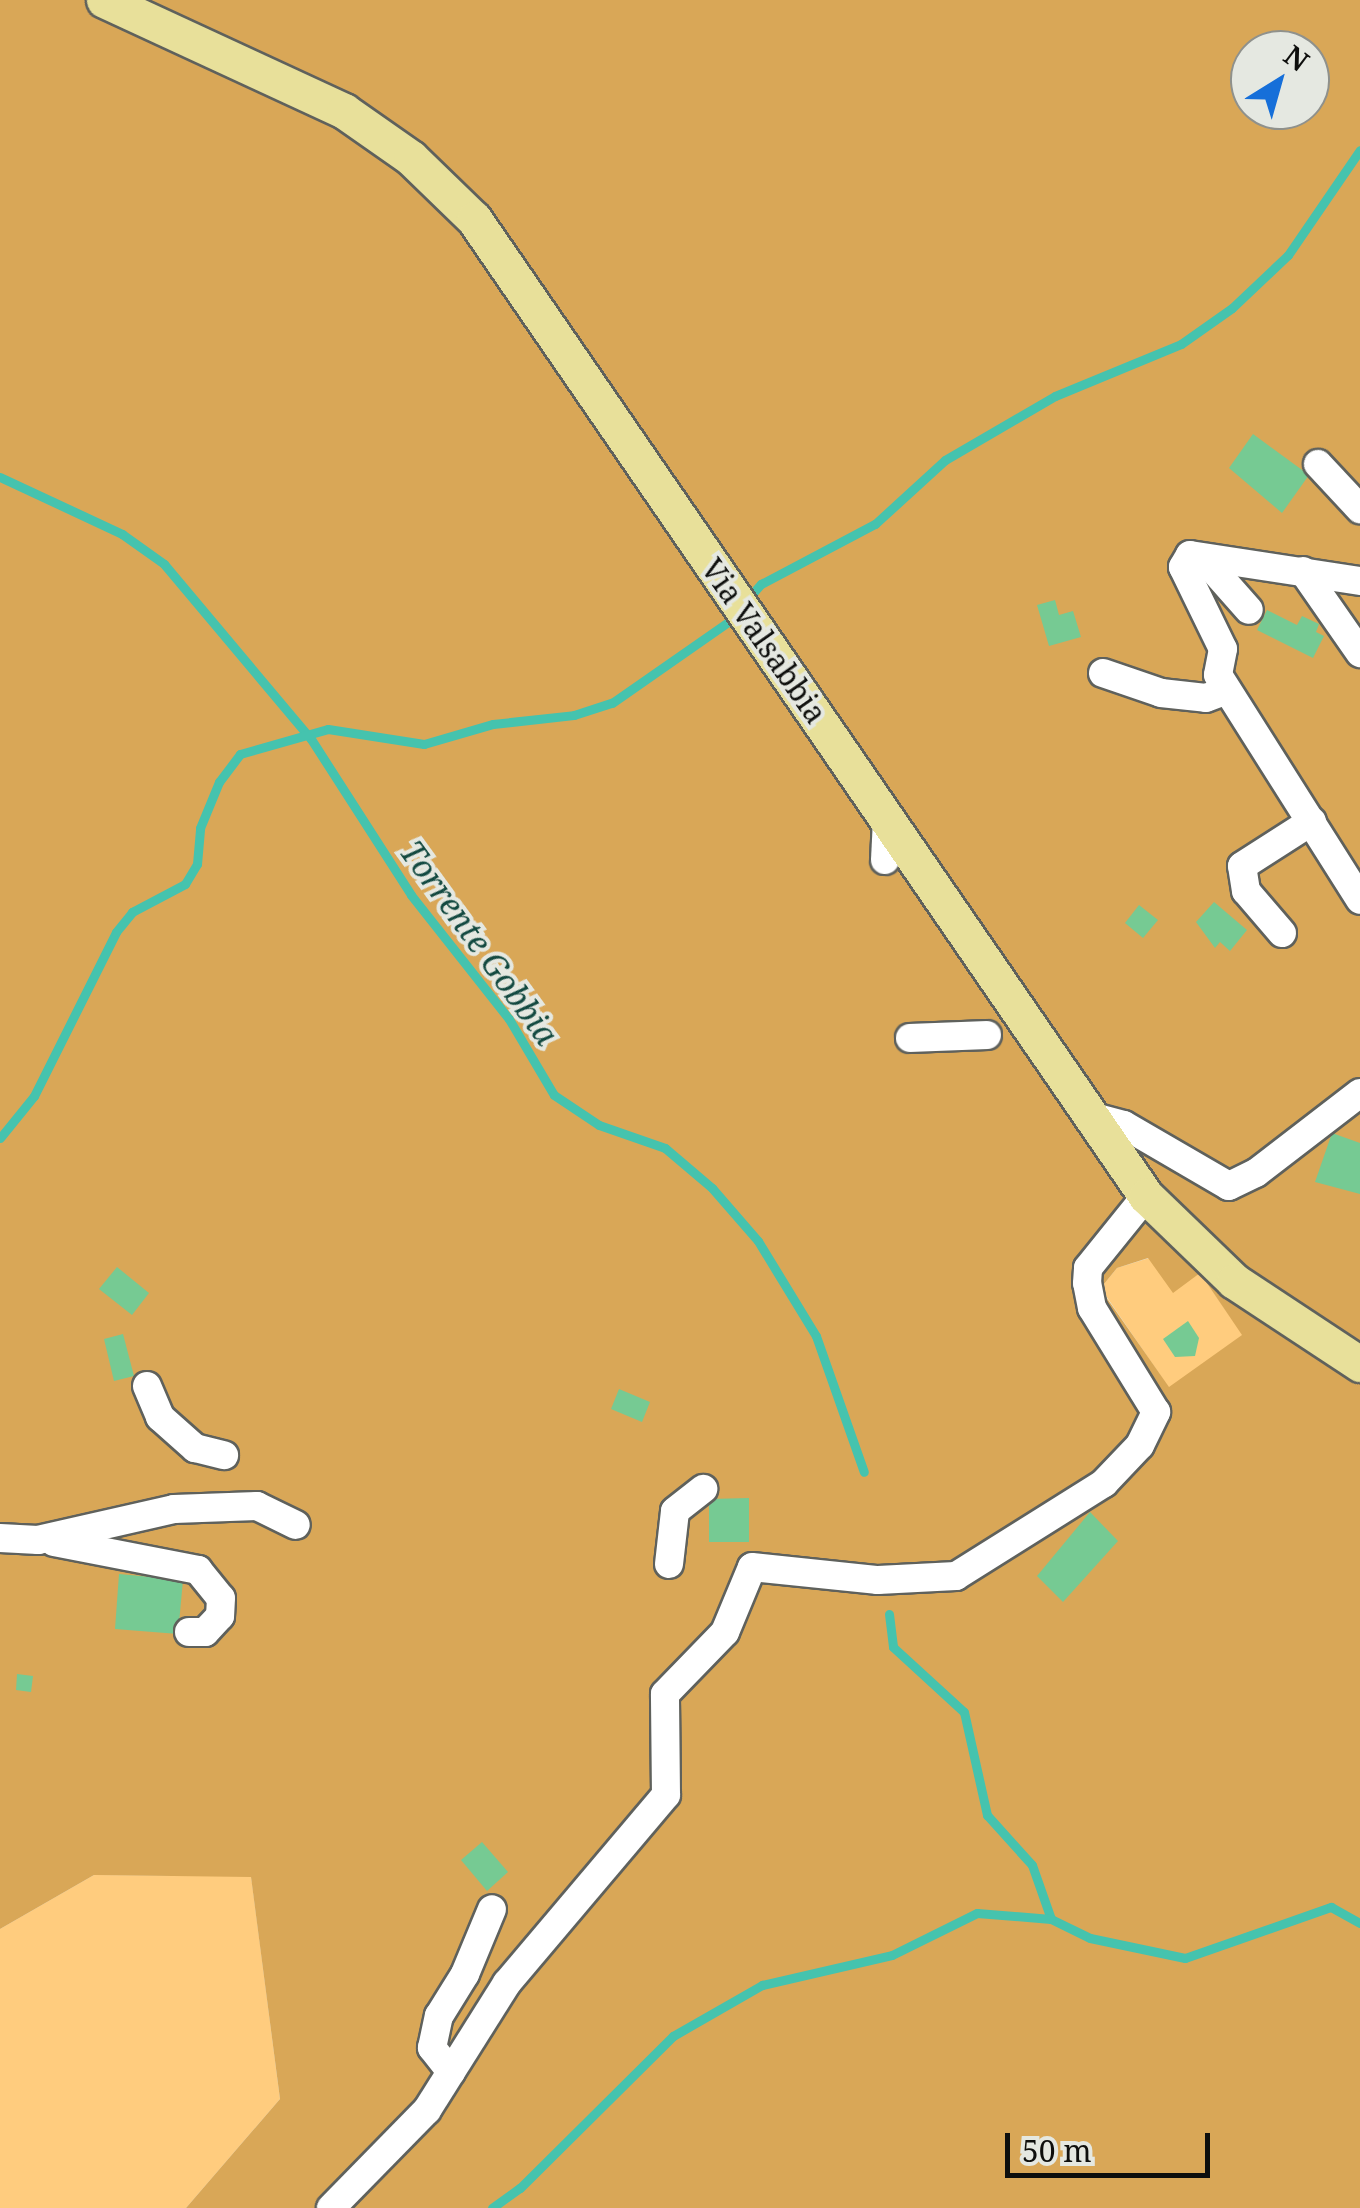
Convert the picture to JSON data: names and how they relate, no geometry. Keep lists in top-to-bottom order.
{
  "streets": {
    "main road": ["Via Valsabbia"]
  },
  "water": ["Torrente Gobbia"],
  "scale_bar": "50 m",
  "north": "top right"
}
